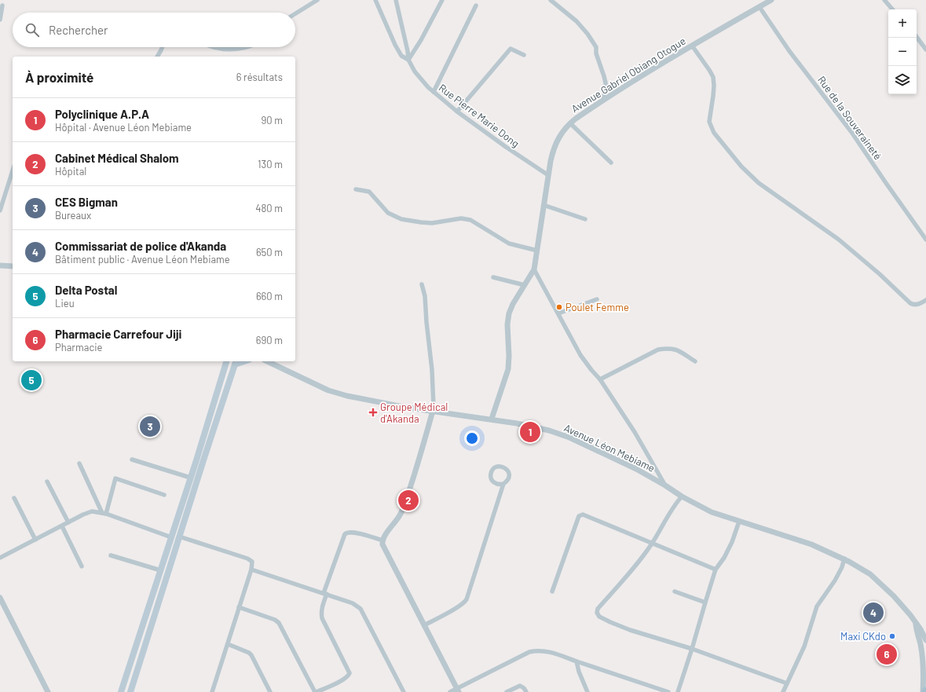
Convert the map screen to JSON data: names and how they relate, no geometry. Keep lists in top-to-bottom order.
{
  "streets": {
    "street": [
      "Avenue Gabriel Obiang Otogue",
      "Rue Pierre Marie Dong",
      "Rue de la Souveraineté",
      "Avenue Léon Mebiame"
    ]
  },
  "crossings": [
    ["Avenue Gabriel Obiang Otogue", "Rue Pierre Marie Dong"],
    ["Avenue Gabriel Obiang Otogue", "Rue de la Souveraineté"],
    ["Avenue Gabriel Obiang Otogue", "Avenue Léon Mebiame"]
  ],
  "places": {
    "other": ["Poulet Femme", "Maxi CKdo"],
    "health": ["Groupe Médical d'Akanda"]
  },
  "page": {
    "map_buttons": ["+", "−"],
    "search": "Rechercher",
    "heading": ["À proximité", "6 résultats"],
    "list": [
      {
        "mark": "1",
        "name": "Polyclinique A.P.A",
        "note": "Hôpital · Avenue Léon Mebiame",
        "value": "90 m"
      },
      {
        "mark": "2",
        "name": "Cabinet Médical Shalom",
        "note": "Hôpital",
        "value": "130 m"
      },
      {
        "mark": "3",
        "name": "CES Bigman",
        "note": "Bureaux",
        "value": "480 m"
      },
      {
        "mark": "4",
        "name": "Commissariat de police d'Akanda",
        "note": "Bâtiment public · Avenue Léon Mebiame",
        "value": "650 m"
      },
      {
        "mark": "5",
        "name": "Delta Postal",
        "note": "Lieu",
        "value": "660 m"
      },
      {
        "mark": "6",
        "name": "Pharmacie Carrefour Jiji",
        "note": "Pharmacie",
        "value": "690 m"
      }
    ],
    "pins": [
      "5",
      "3",
      "1",
      "2",
      "4",
      "6"
    ]
  }
}
